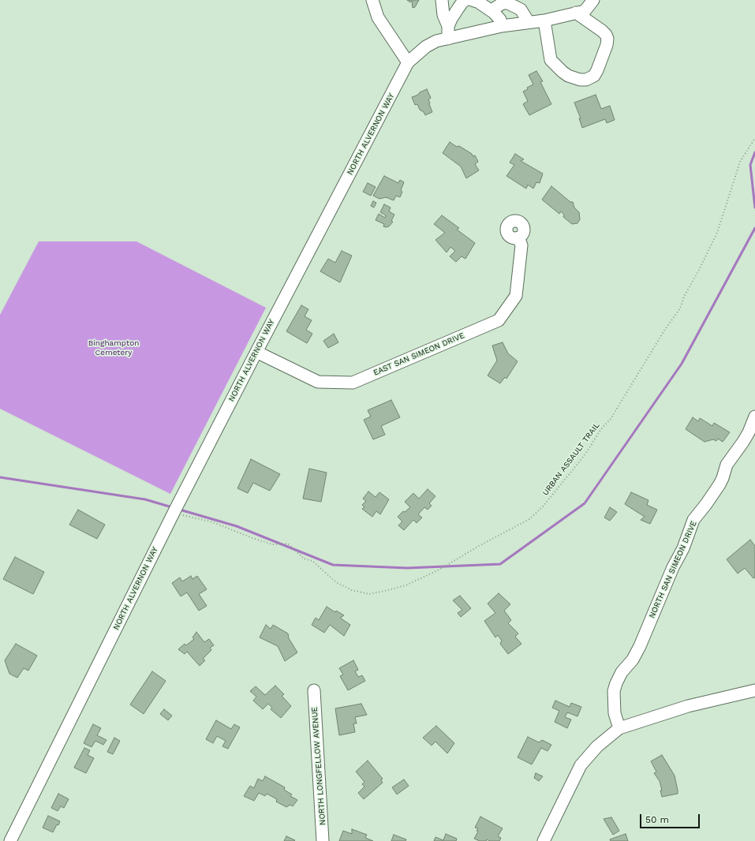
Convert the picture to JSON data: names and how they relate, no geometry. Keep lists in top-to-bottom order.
{
  "streets": {
    "street": [
      "NORTH ALVERNON WAY",
      "EAST SAN SIMEON DRIVE",
      "NORTH SAN SIMEON DRIVE",
      "NORTH LONGFELLOW AVENUE"
    ],
    "path": ["URBAN ASSAULT TRAIL"]
  },
  "crossings": [
    ["NORTH ALVERNON WAY", "EAST SAN SIMEON DRIVE"],
    ["NORTH ALVERNON WAY", "URBAN ASSAULT TRAIL"]
  ],
  "parks": ["Binghampton Cemetery"],
  "scale_bar": "50 m"
}
